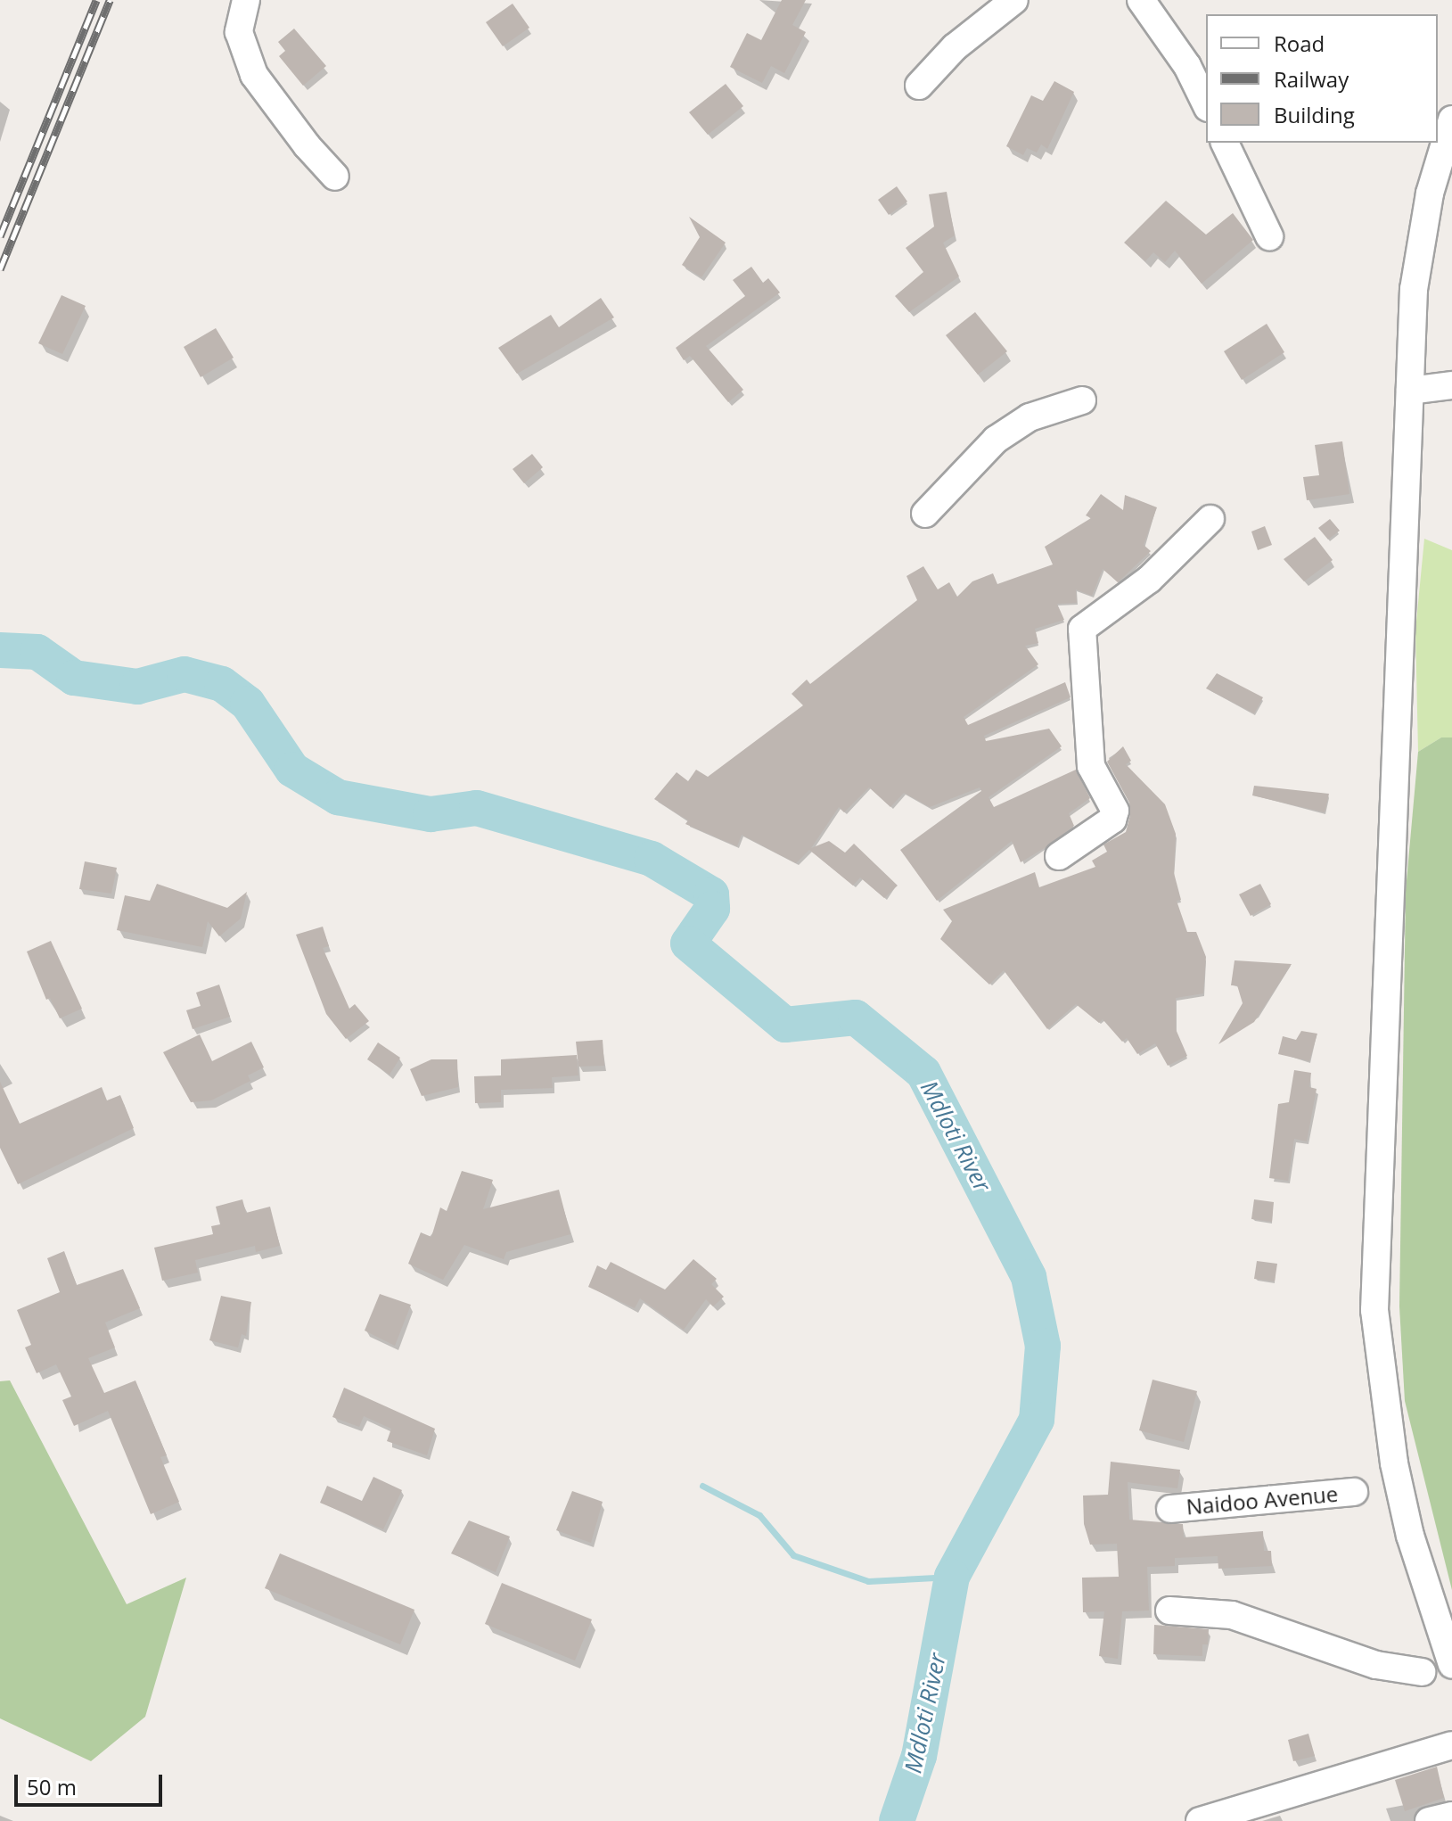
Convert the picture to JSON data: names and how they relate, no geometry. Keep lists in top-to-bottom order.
{
  "streets": {
    "street": ["Naidoo Avenue"]
  },
  "water": ["Mdloti River"],
  "legend": ["Road", "Railway", "Building"],
  "scale_bar": "50 m"
}
